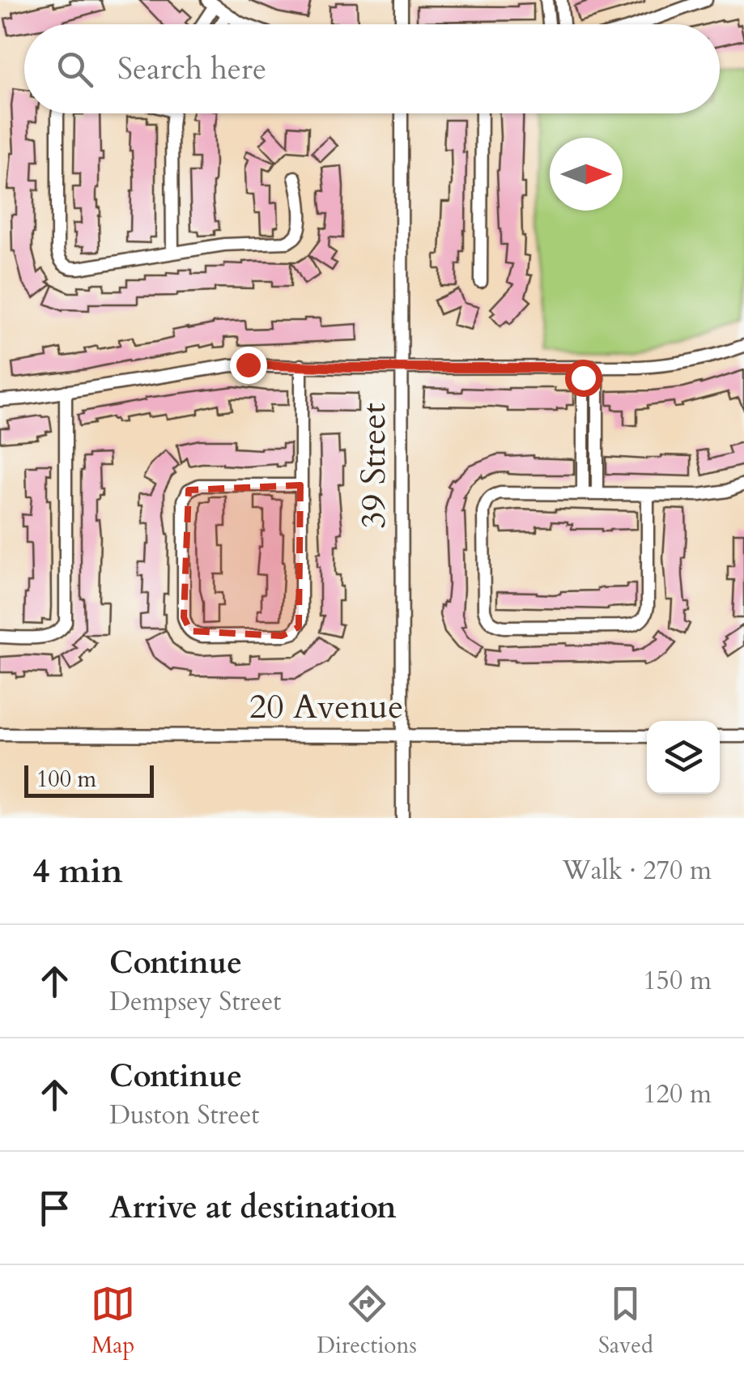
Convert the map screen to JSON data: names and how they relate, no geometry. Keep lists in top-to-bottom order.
{
  "streets": {
    "street": ["39 Street", "20 Avenue"]
  },
  "crossings": [
    ["39 Street", "20 Avenue"]
  ],
  "scale_bar": "100 m",
  "north": "right",
  "page": {
    "search": "Search here",
    "scale": "100 m",
    "heading": ["4 min", "Walk · 270 m"],
    "list": [
      ["Continue", "Dempsey Street", "150 m"],
      ["Continue", "Duston Street", "120 m"],
      "Arrive at destination"
    ],
    "nav": ["Map", "Directions", "Saved"]
  }
}
